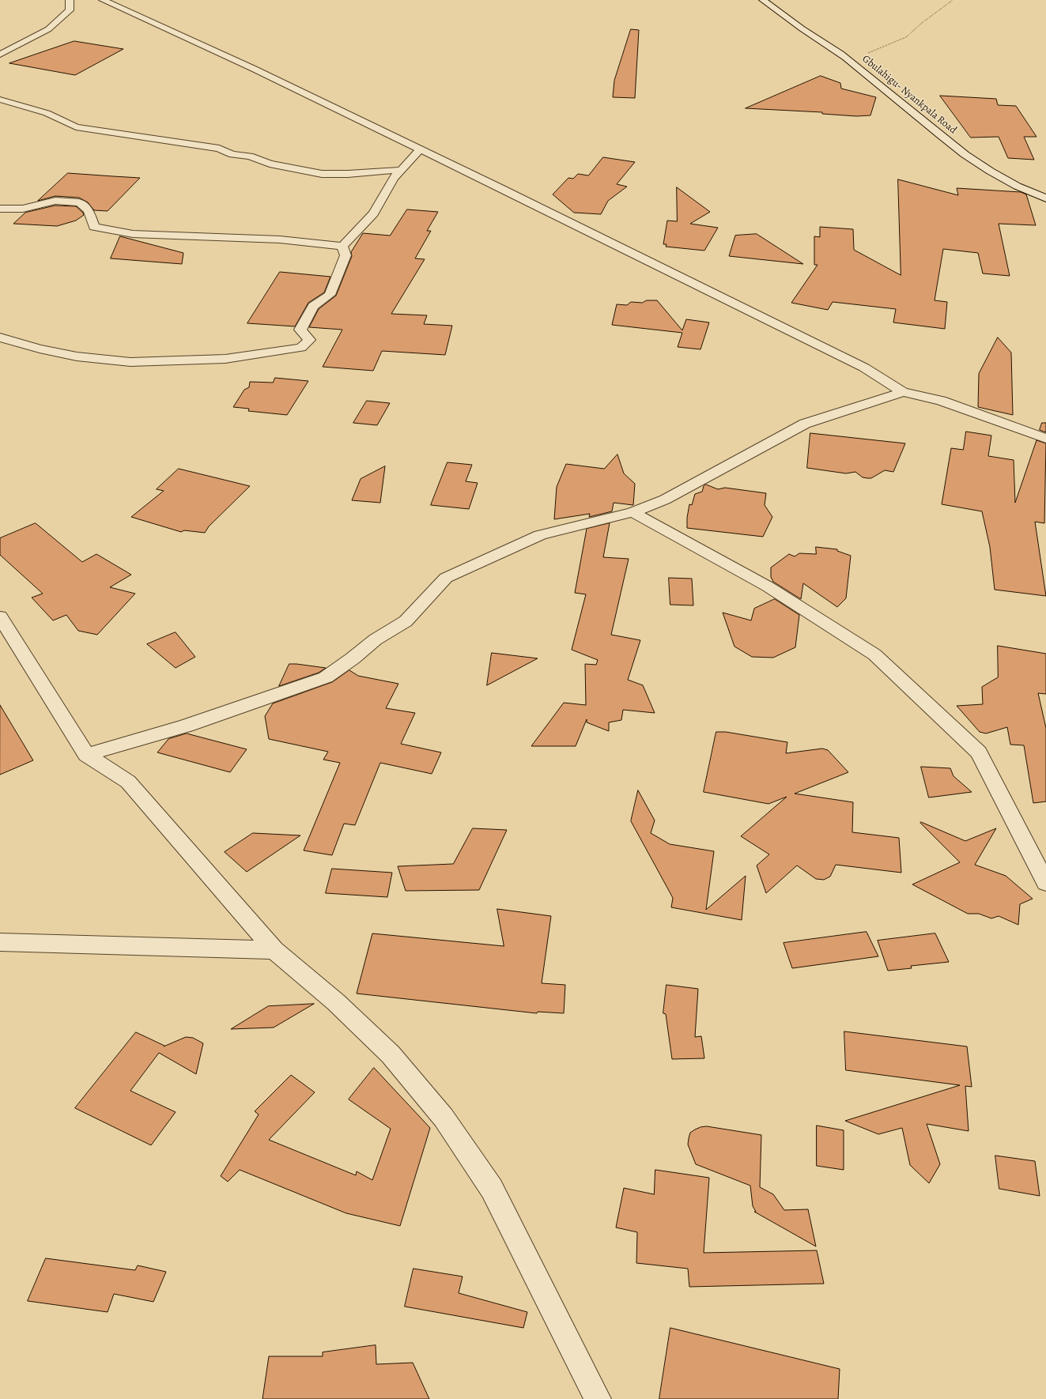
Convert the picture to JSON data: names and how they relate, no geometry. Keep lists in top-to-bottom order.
{
  "streets": {
    "street": ["Gbulahigu- Nyankpala Road"]
  }
}
